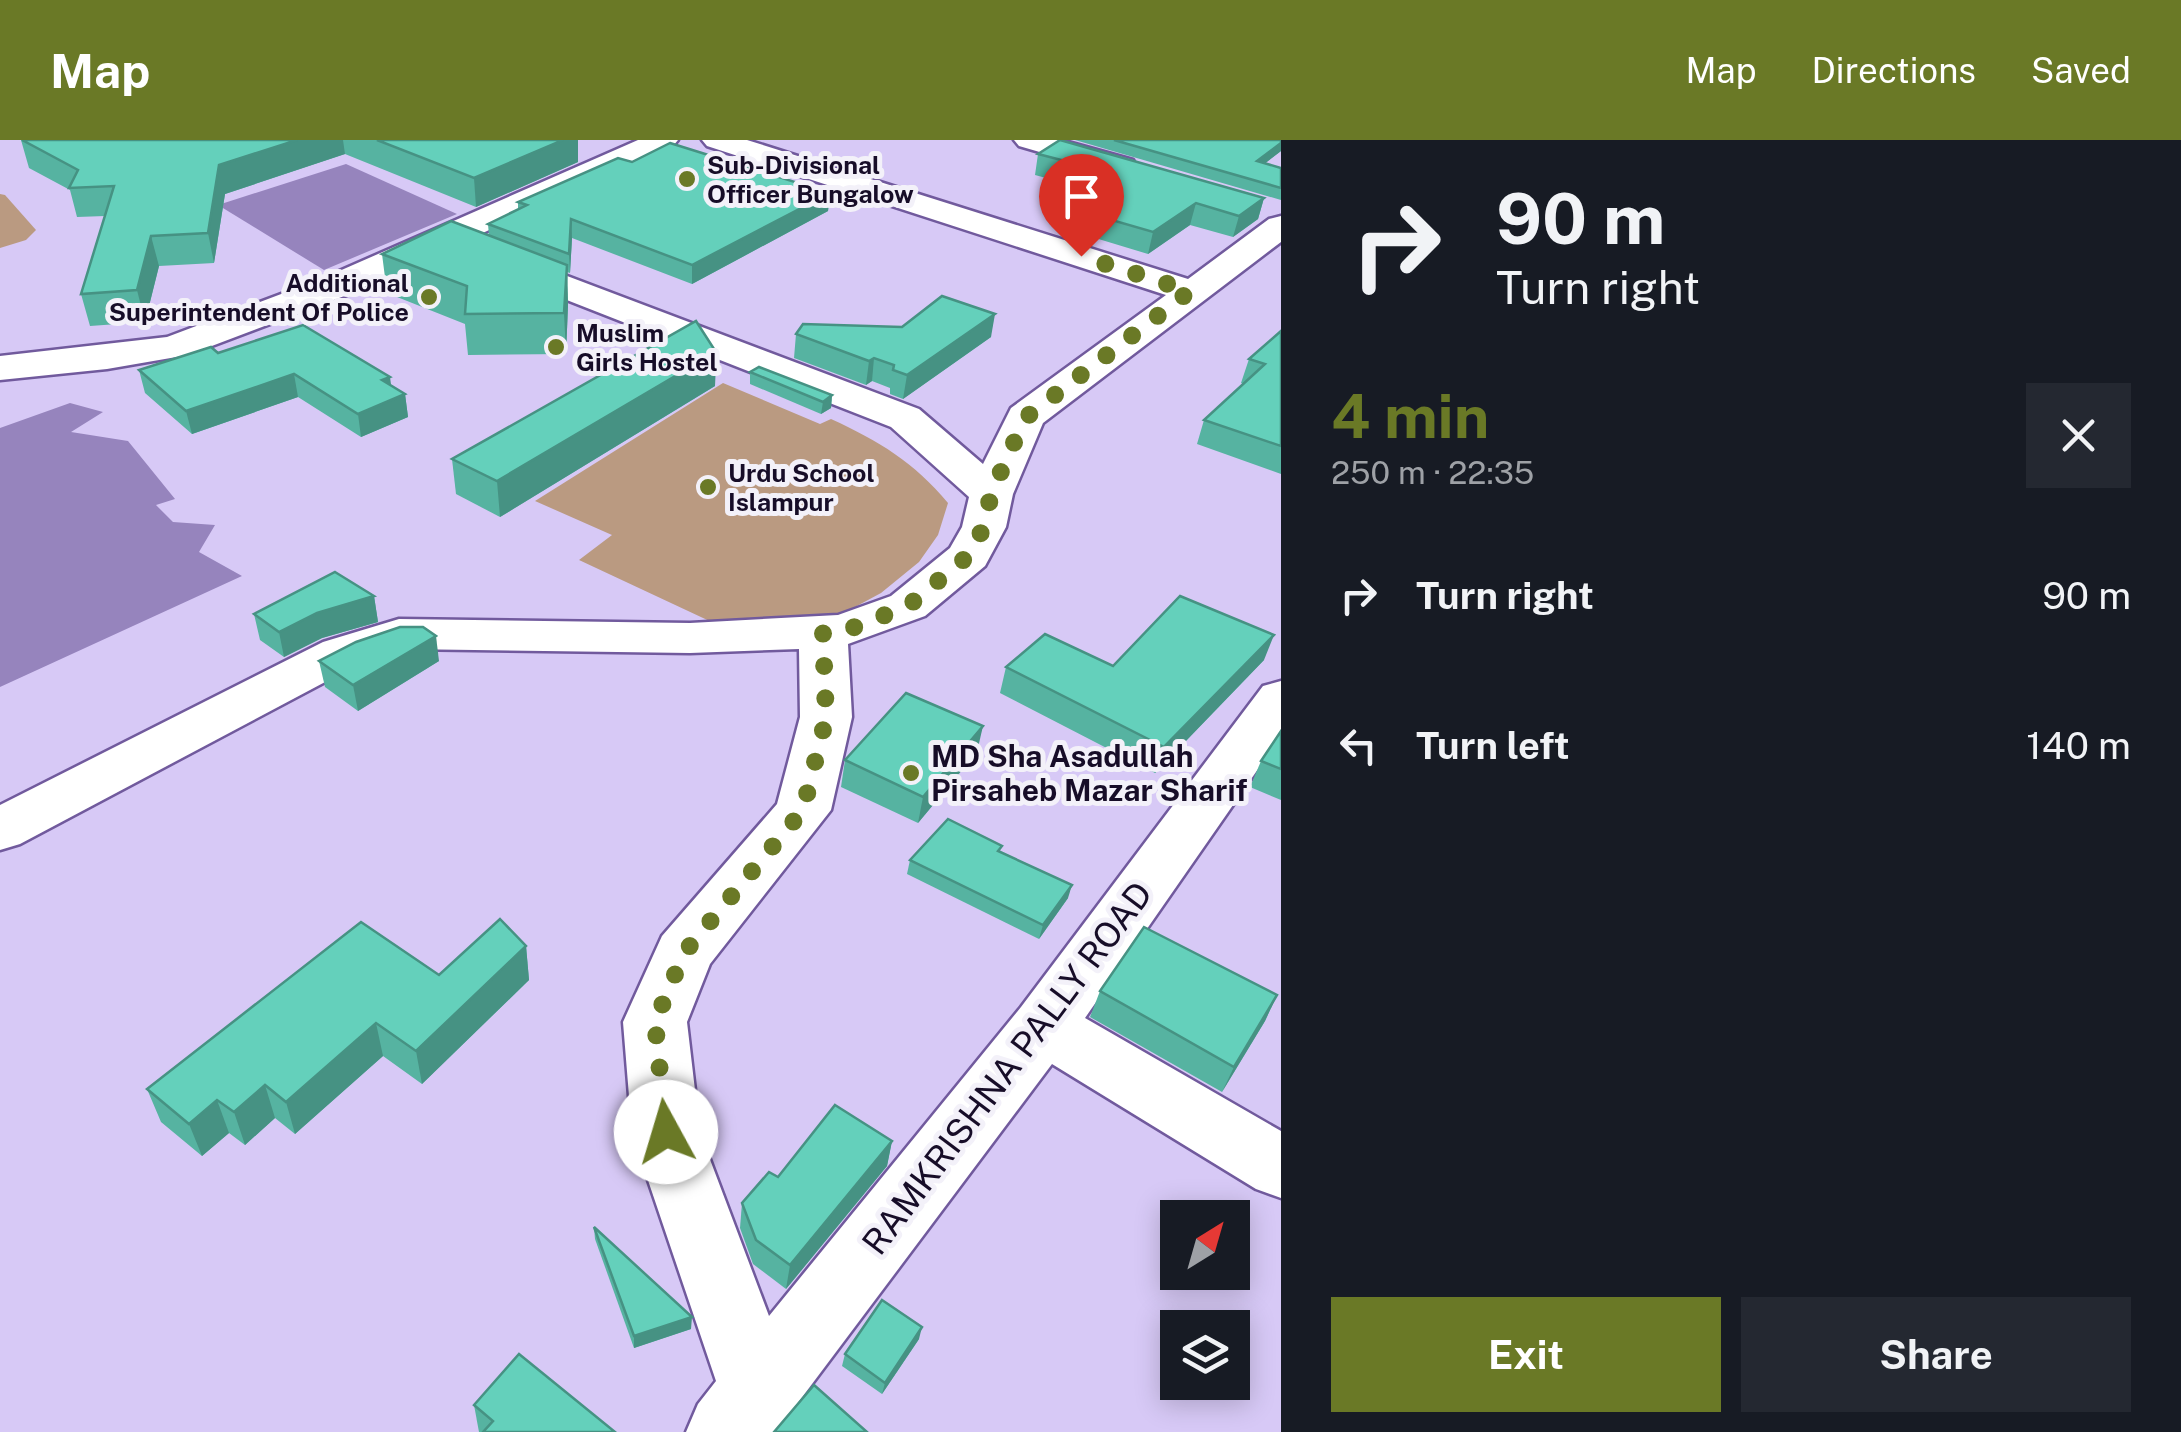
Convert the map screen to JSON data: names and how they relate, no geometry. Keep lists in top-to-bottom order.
{
  "streets": {
    "street": ["RAMKRISHNA PALLY ROAD"]
  },
  "places": [
    "Sub-Divisional Officer Bungalow",
    "Additional Superintendent Of Police",
    "Muslim Girls Hostel",
    "Urdu School Islampur",
    "MD Sha Asadullah Pirsaheb Mazar Sharif"
  ],
  "north": "top right",
  "page": {
    "header": "Map",
    "nav": ["Map", "Directions", "Saved"],
    "turn": ["90 m", "Turn right"],
    "heading": ["4 min", "250 m · 22:35"],
    "list": [
      {
        "name": "Turn right",
        "value": "90 m"
      },
      {
        "name": "Turn left",
        "value": "140 m"
      }
    ],
    "buttons": ["Exit", "Share"]
  }
}
